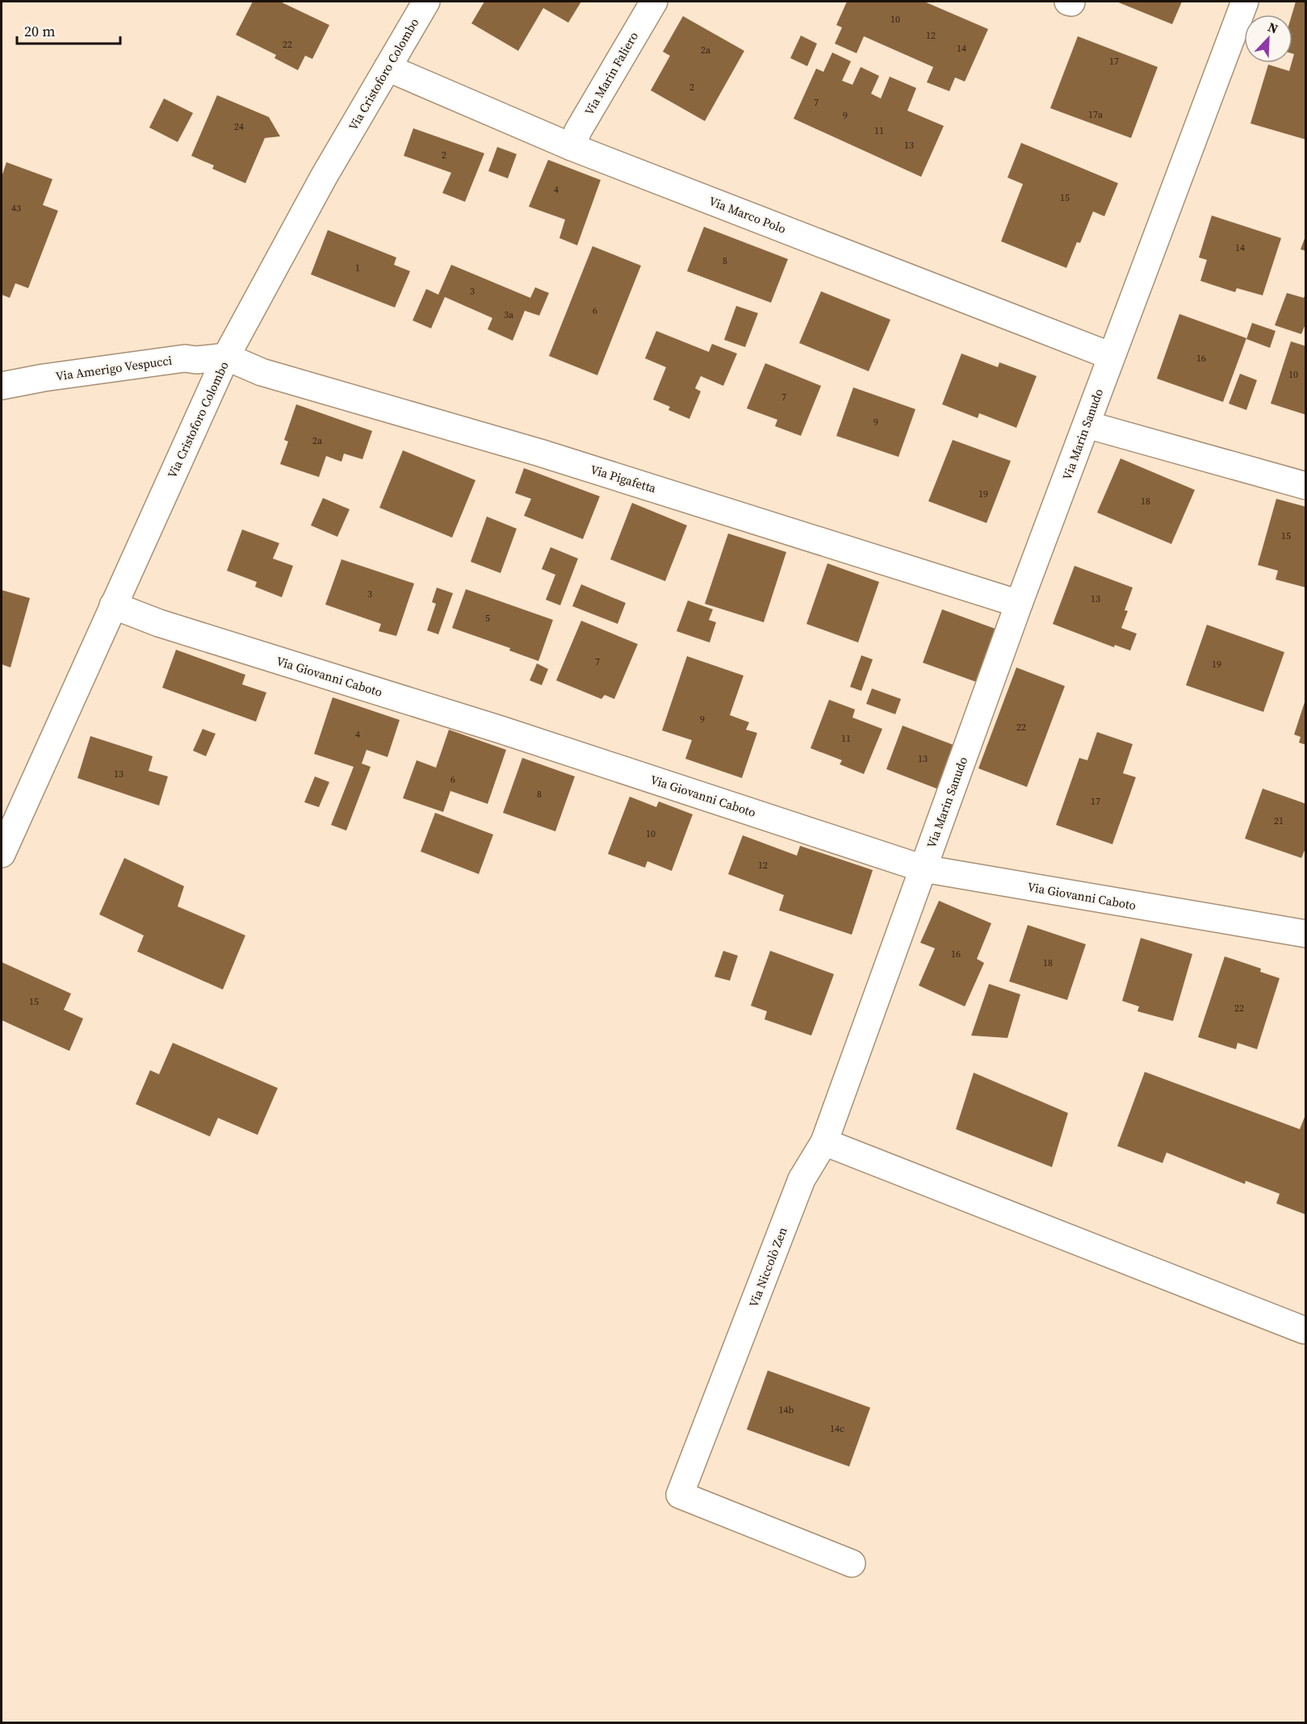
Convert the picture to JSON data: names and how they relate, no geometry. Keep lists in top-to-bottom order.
{
  "streets": {
    "street": [
      "Via Marin Faliero",
      "Via Cristoforo Colombo",
      "Via Marco Polo",
      "Via Amerigo Vespucci",
      "Via Marin Sanudo",
      "Via Pigafetta",
      "Via Giovanni Caboto",
      "Via Niccolò Zen"
    ]
  },
  "crossings": [
    ["Via Marin Faliero", "Via Marco Polo"],
    ["Via Cristoforo Colombo", "Via Marco Polo"],
    ["Via Cristoforo Colombo", "Via Amerigo Vespucci"],
    ["Via Cristoforo Colombo", "Via Pigafetta"],
    ["Via Cristoforo Colombo", "Via Giovanni Caboto"],
    ["Via Marco Polo", "Via Marin Sanudo"],
    ["Via Amerigo Vespucci", "Via Pigafetta"],
    ["Via Marin Sanudo", "Via Pigafetta"],
    ["Via Marin Sanudo", "Via Giovanni Caboto"],
    ["Via Marin Sanudo", "Via Niccolò Zen"],
    ["Via Giovanni Caboto", "Via Niccolò Zen"]
  ],
  "house_numbers": [
    "10",
    "12",
    "22",
    "14",
    "2a",
    "17",
    "2",
    "7",
    "17a",
    "9",
    "24",
    "11",
    "13",
    "2",
    "4",
    "15",
    "43",
    "14",
    "8",
    "1",
    "3",
    "6",
    "3a",
    "16",
    "10",
    "7",
    "9",
    "2a",
    "19",
    "18",
    "15",
    "3",
    "13",
    "5",
    "7",
    "19",
    "9",
    "22",
    "4",
    "11",
    "13",
    "13",
    "6",
    "8",
    "17",
    "21",
    "10",
    "12",
    "16",
    "18",
    "15",
    "22",
    "14b",
    "14c"
  ],
  "scale_bar": "20 m",
  "north": "top right"
}
